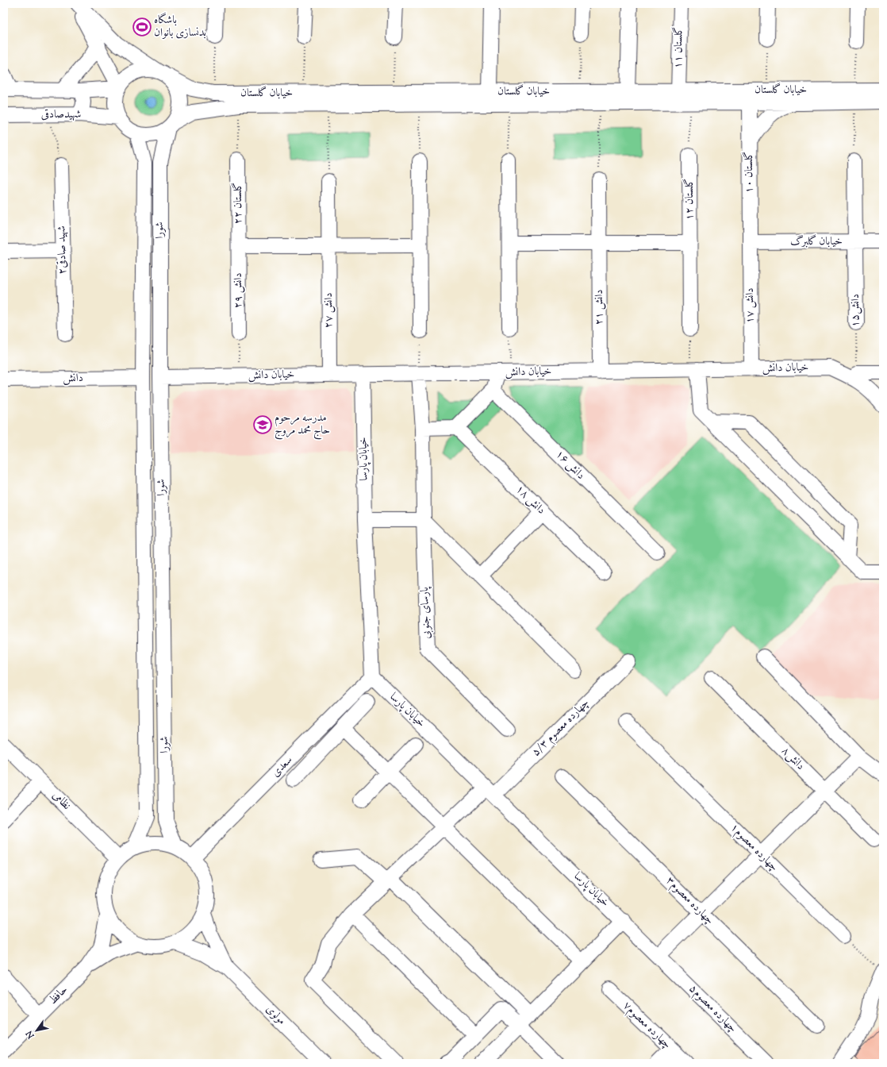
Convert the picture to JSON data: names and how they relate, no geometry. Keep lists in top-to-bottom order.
{
  "streets": {
    "street": [
      "گلستان ۱۱",
      "خیابان گلستان",
      "شهیدصادقی",
      "گلستان ۱۰",
      "گلستان ۱۲",
      "گلستان ۲۲",
      "شورا",
      "خیابان گلبرگ",
      "شهید صادقی۲",
      "دانش ۲۹",
      "دانش ۱۷",
      "دانش ۲۱",
      "دانش ۲۷",
      "دانش۱۵",
      "خیابان دانش",
      "دانش",
      "خیابان پارسا",
      "دانش ۱۶",
      "دانش ۱۸",
      "پارسای جنوبی",
      "چهارده معصوم ۵/۳",
      "دانش۸",
      "سعدی",
      "نظامی",
      "چهارده معصوم۱",
      "چهارده معصوم۳",
      "حافظ",
      "چهارده معصوم۵",
      "مولوی",
      "چهارده معصوم۷"
    ]
  },
  "crossings": [
    ["گلستان ۱۱", "خیابان گلستان"],
    ["خیابان گلستان", "شهیدصادقی"],
    ["خیابان گلستان", "گلستان ۱۰"],
    ["خیابان گلستان", "شورا"],
    ["شهیدصادقی", "شورا"],
    ["گلستان ۱۰", "خیابان گلبرگ"],
    ["گلستان ۱۰", "دانش ۱۷"],
    ["گلستان ۲۲", "دانش ۲۹"],
    ["شورا", "خیابان دانش"],
    ["شورا", "دانش"],
    ["شورا", "سعدی"],
    ["شورا", "نظامی"],
    ["خیابان گلبرگ", "دانش ۱۷"],
    ["خیابان گلبرگ", "دانش۱۵"],
    ["دانش ۱۷", "خیابان دانش"],
    ["دانش ۲۱", "خیابان دانش"],
    ["دانش ۲۷", "خیابان دانش"],
    ["خیابان دانش", "خیابان پارسا"],
    ["خیابان دانش", "پارسای جنوبی"],
    ["خیابان پارسا", "چهارده معصوم ۵/۳"],
    ["خیابان پارسا", "سعدی"],
    ["خیابان پارسا", "چهارده معصوم۵"],
    ["سعدی", "نظامی"]
  ],
  "places": {
    "sports": ["باشگاه بدنسازی بانوان"],
    "school or university": ["مدرسه مرحوم حاج محمد مروج"]
  },
  "north": "bottom left"
}
